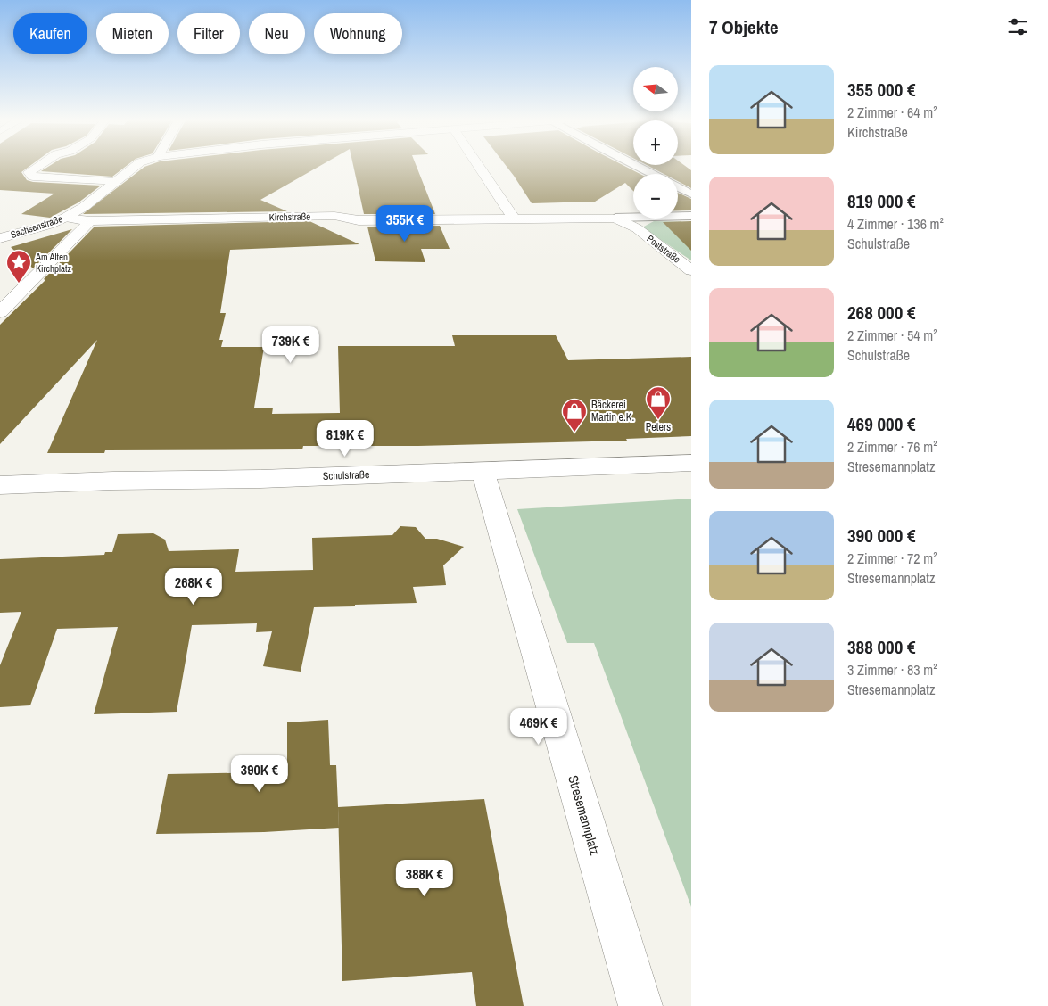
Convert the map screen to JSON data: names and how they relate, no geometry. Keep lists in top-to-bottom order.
{
  "streets": {
    "street": [
      "Kirchstraße",
      "Sachsenstraße",
      "Poststraße",
      "Schulstraße",
      "Stresemannplatz"
    ]
  },
  "crossings": [
    ["Kirchstraße", "Sachsenstraße"],
    ["Kirchstraße", "Poststraße"],
    ["Schulstraße", "Stresemannplatz"]
  ],
  "places": {
    "place": ["Am Alten Kirchplatz"],
    "shop": ["Peters", "Bäckerei Martin e.K."]
  },
  "north": "left",
  "page": {
    "heading": "7 Objekte",
    "chip": [
      "Kaufen",
      "Mieten",
      "Filter",
      "Neu",
      "Wohnung"
    ],
    "list": [
      {
        "name": "355 000 €",
        "note": "2 Zimmer · 64 m² · Kirchstraße"
      },
      {
        "name": "819 000 €",
        "note": "4 Zimmer · 136 m² · Schulstraße"
      },
      {
        "name": "268 000 €",
        "note": "2 Zimmer · 54 m² · Schulstraße"
      },
      {
        "name": "469 000 €",
        "note": "2 Zimmer · 76 m² · Stresemannplatz"
      },
      {
        "name": "390 000 €",
        "note": "2 Zimmer · 72 m² · Stresemannplatz"
      },
      {
        "name": "388 000 €",
        "note": "3 Zimmer · 83 m² · Stresemannplatz"
      }
    ],
    "map_buttons": ["+", "−"],
    "price": [
      "355K €",
      "739K €",
      "819K €",
      "268K €",
      "469K €",
      "390K €",
      "388K €"
    ]
  }
}
